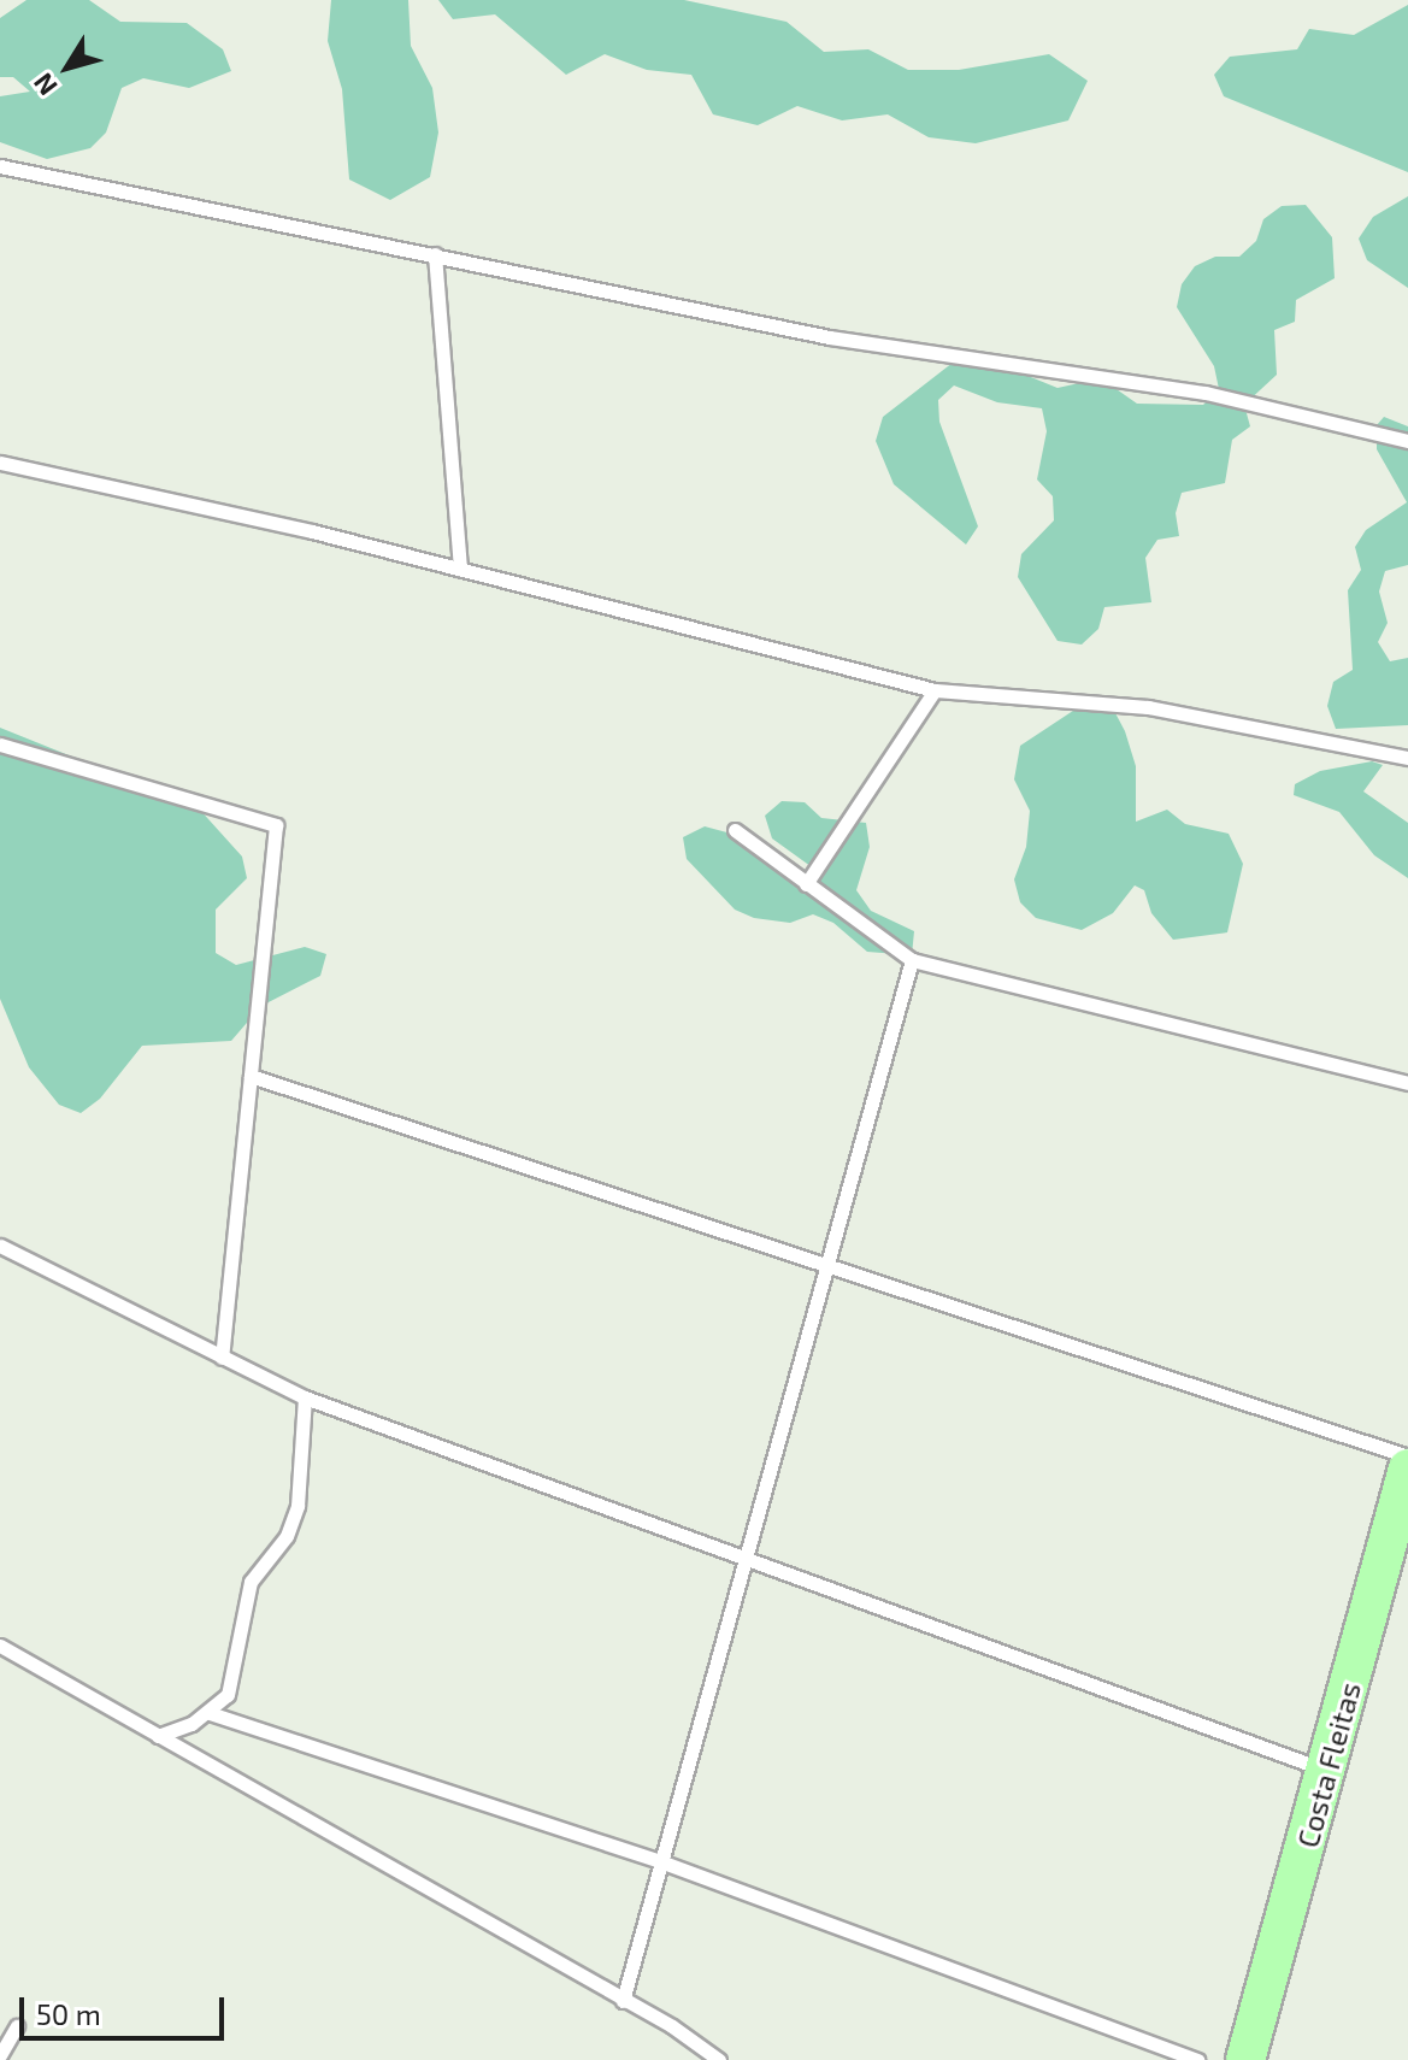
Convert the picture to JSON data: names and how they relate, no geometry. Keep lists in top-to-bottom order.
{
  "streets": {
    "main road": ["Costa Fleitas"]
  },
  "scale_bar": "50 m",
  "north": "bottom left"
}
